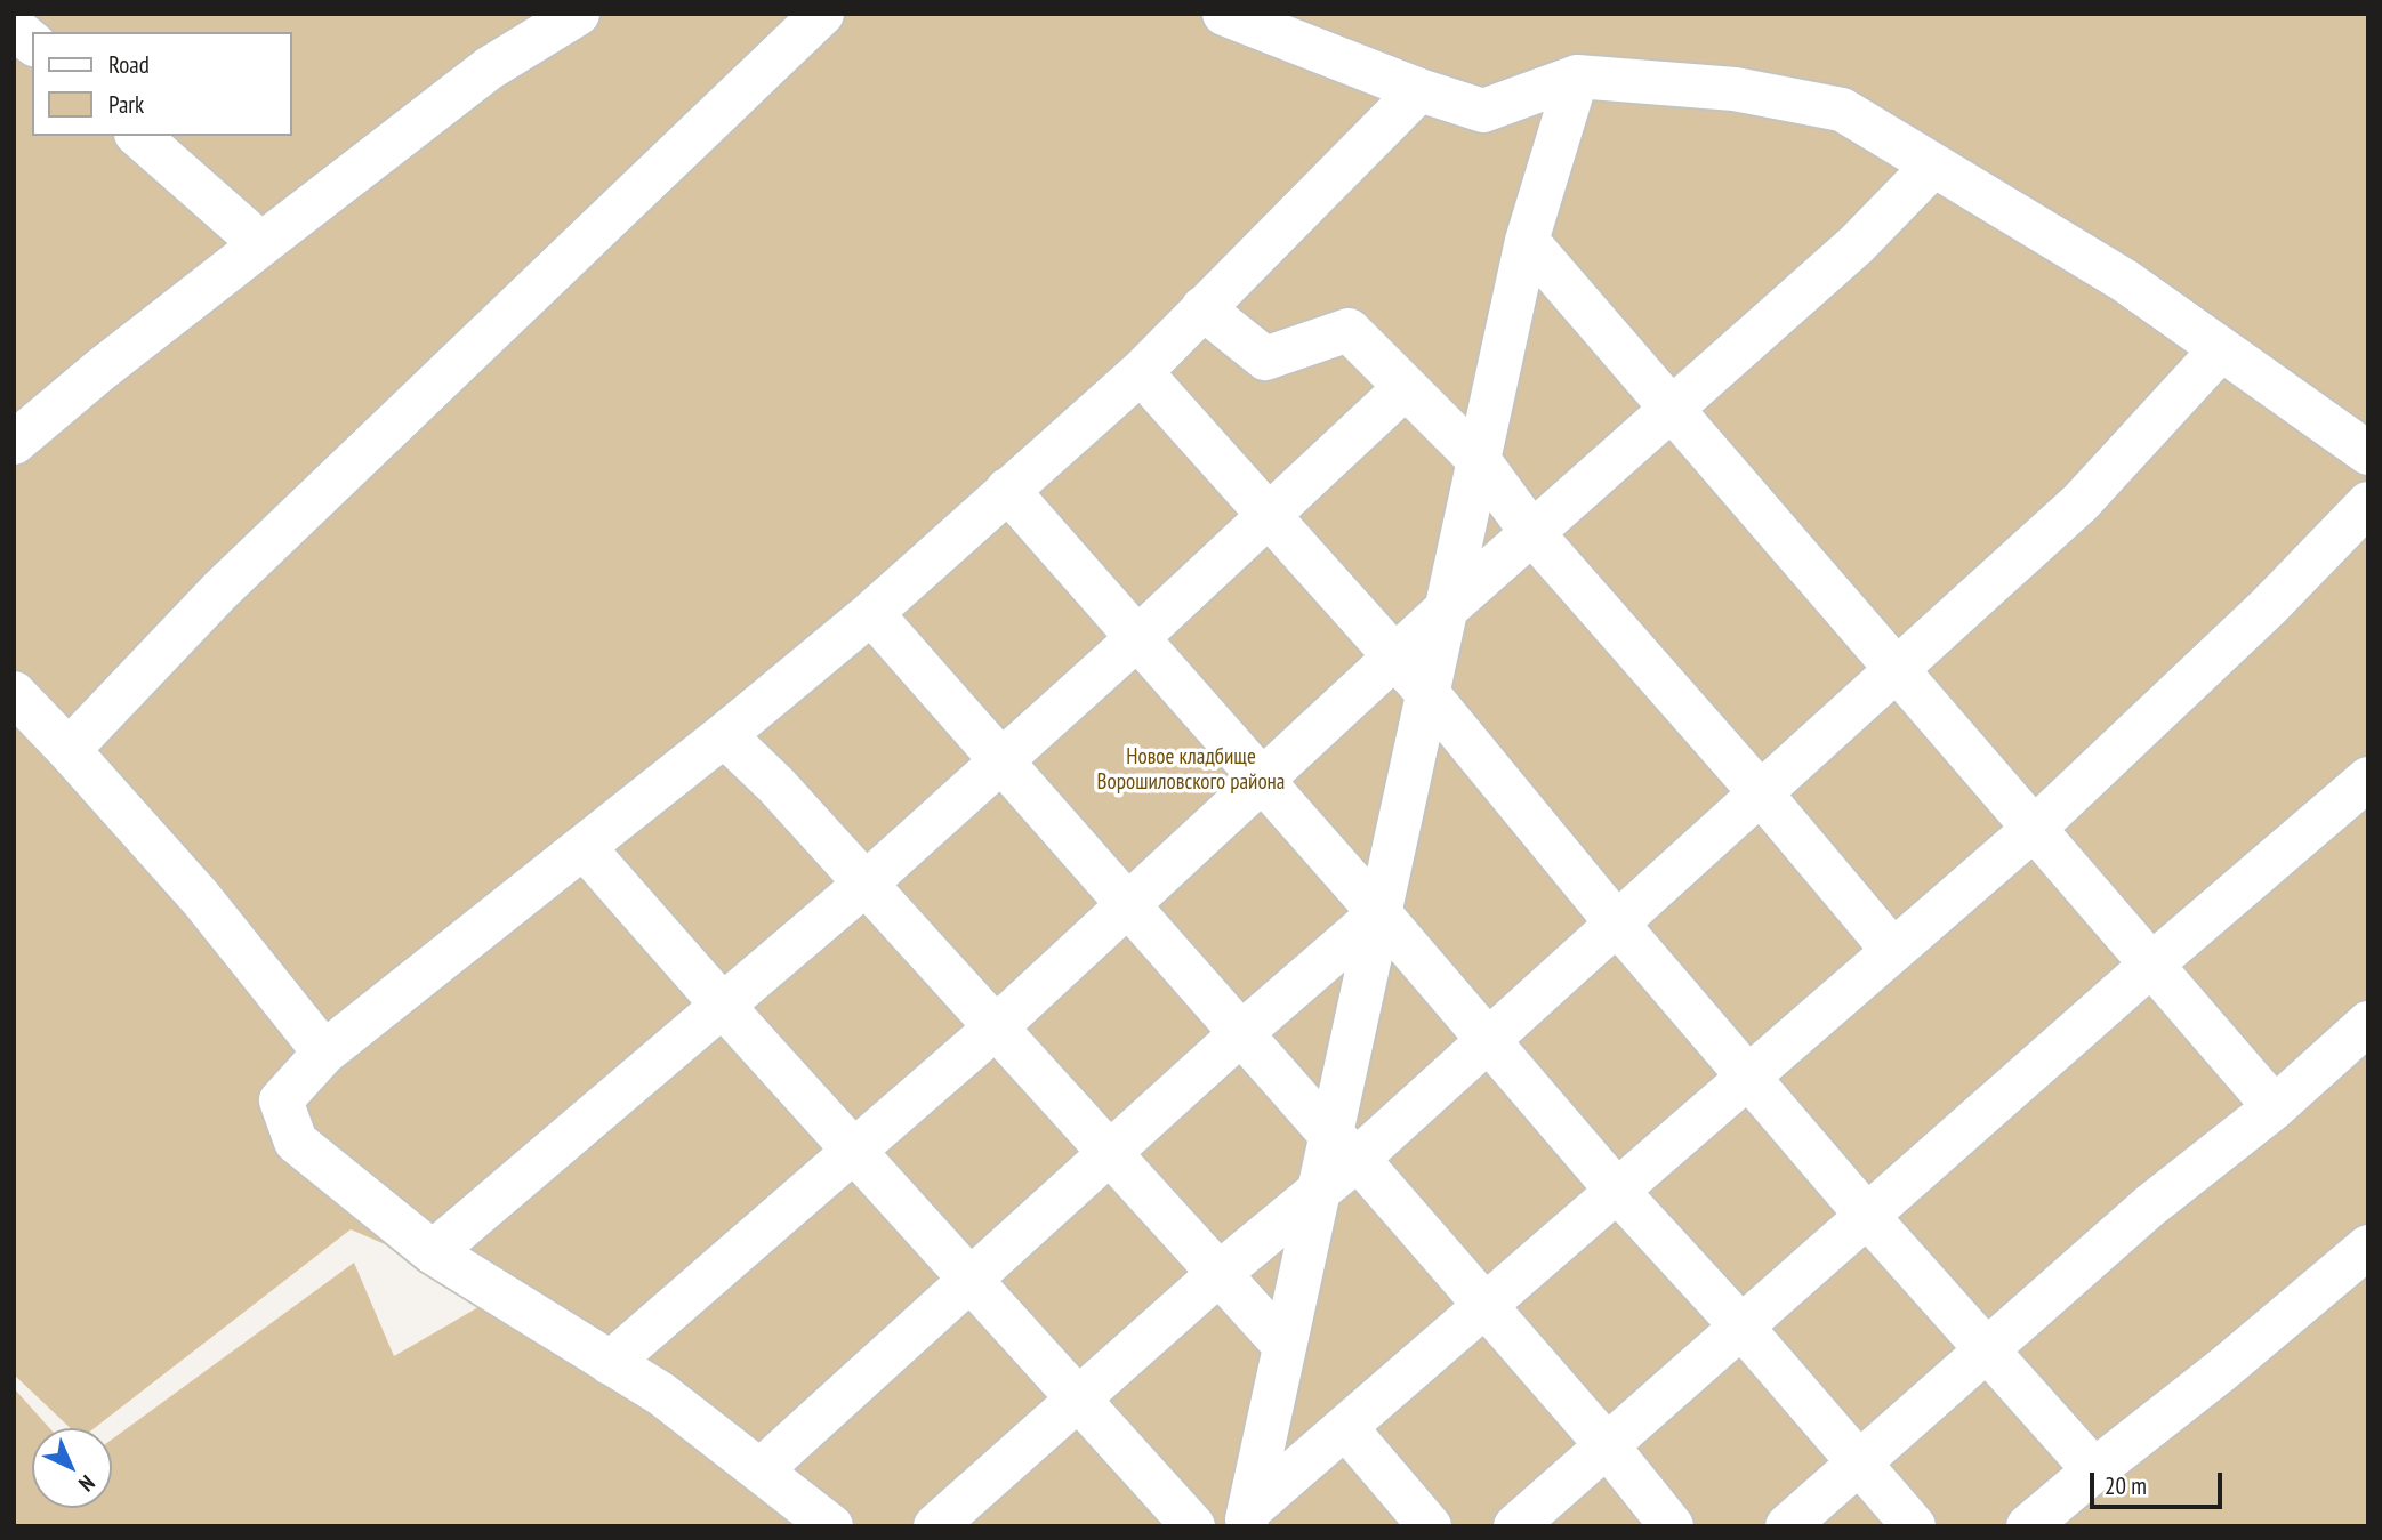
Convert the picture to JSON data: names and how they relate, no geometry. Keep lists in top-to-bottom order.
{
  "parks": ["Новое кладбище Ворошиловского района"],
  "legend": ["Road", "Park"],
  "scale_bar": "20 m",
  "north": "bottom right"
}
